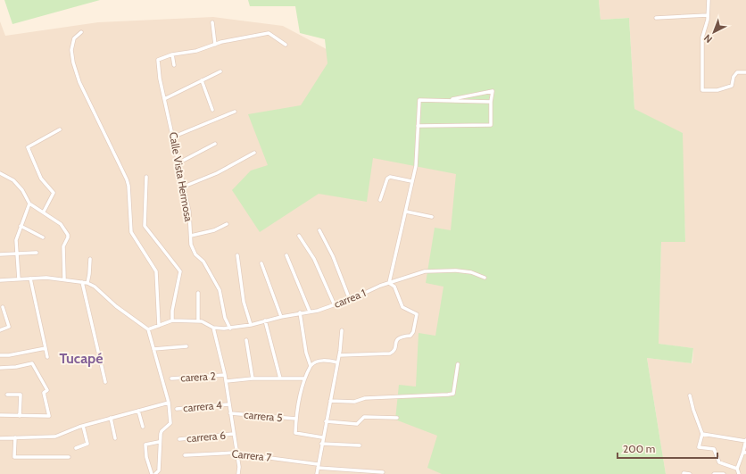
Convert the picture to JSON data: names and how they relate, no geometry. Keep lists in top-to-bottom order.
{
  "streets": {
    "street": [
      "Calle Vista Hermosa",
      "carrea 1",
      "carera 2",
      "carrera 4",
      "carrera 5",
      "carrera 6",
      "Carrera 7"
    ]
  },
  "crossings": [
    ["Calle Vista Hermosa", "carrea 1"]
  ],
  "districts": ["Tucapé"],
  "scale_bar": "200 m",
  "north": "bottom left"
}
